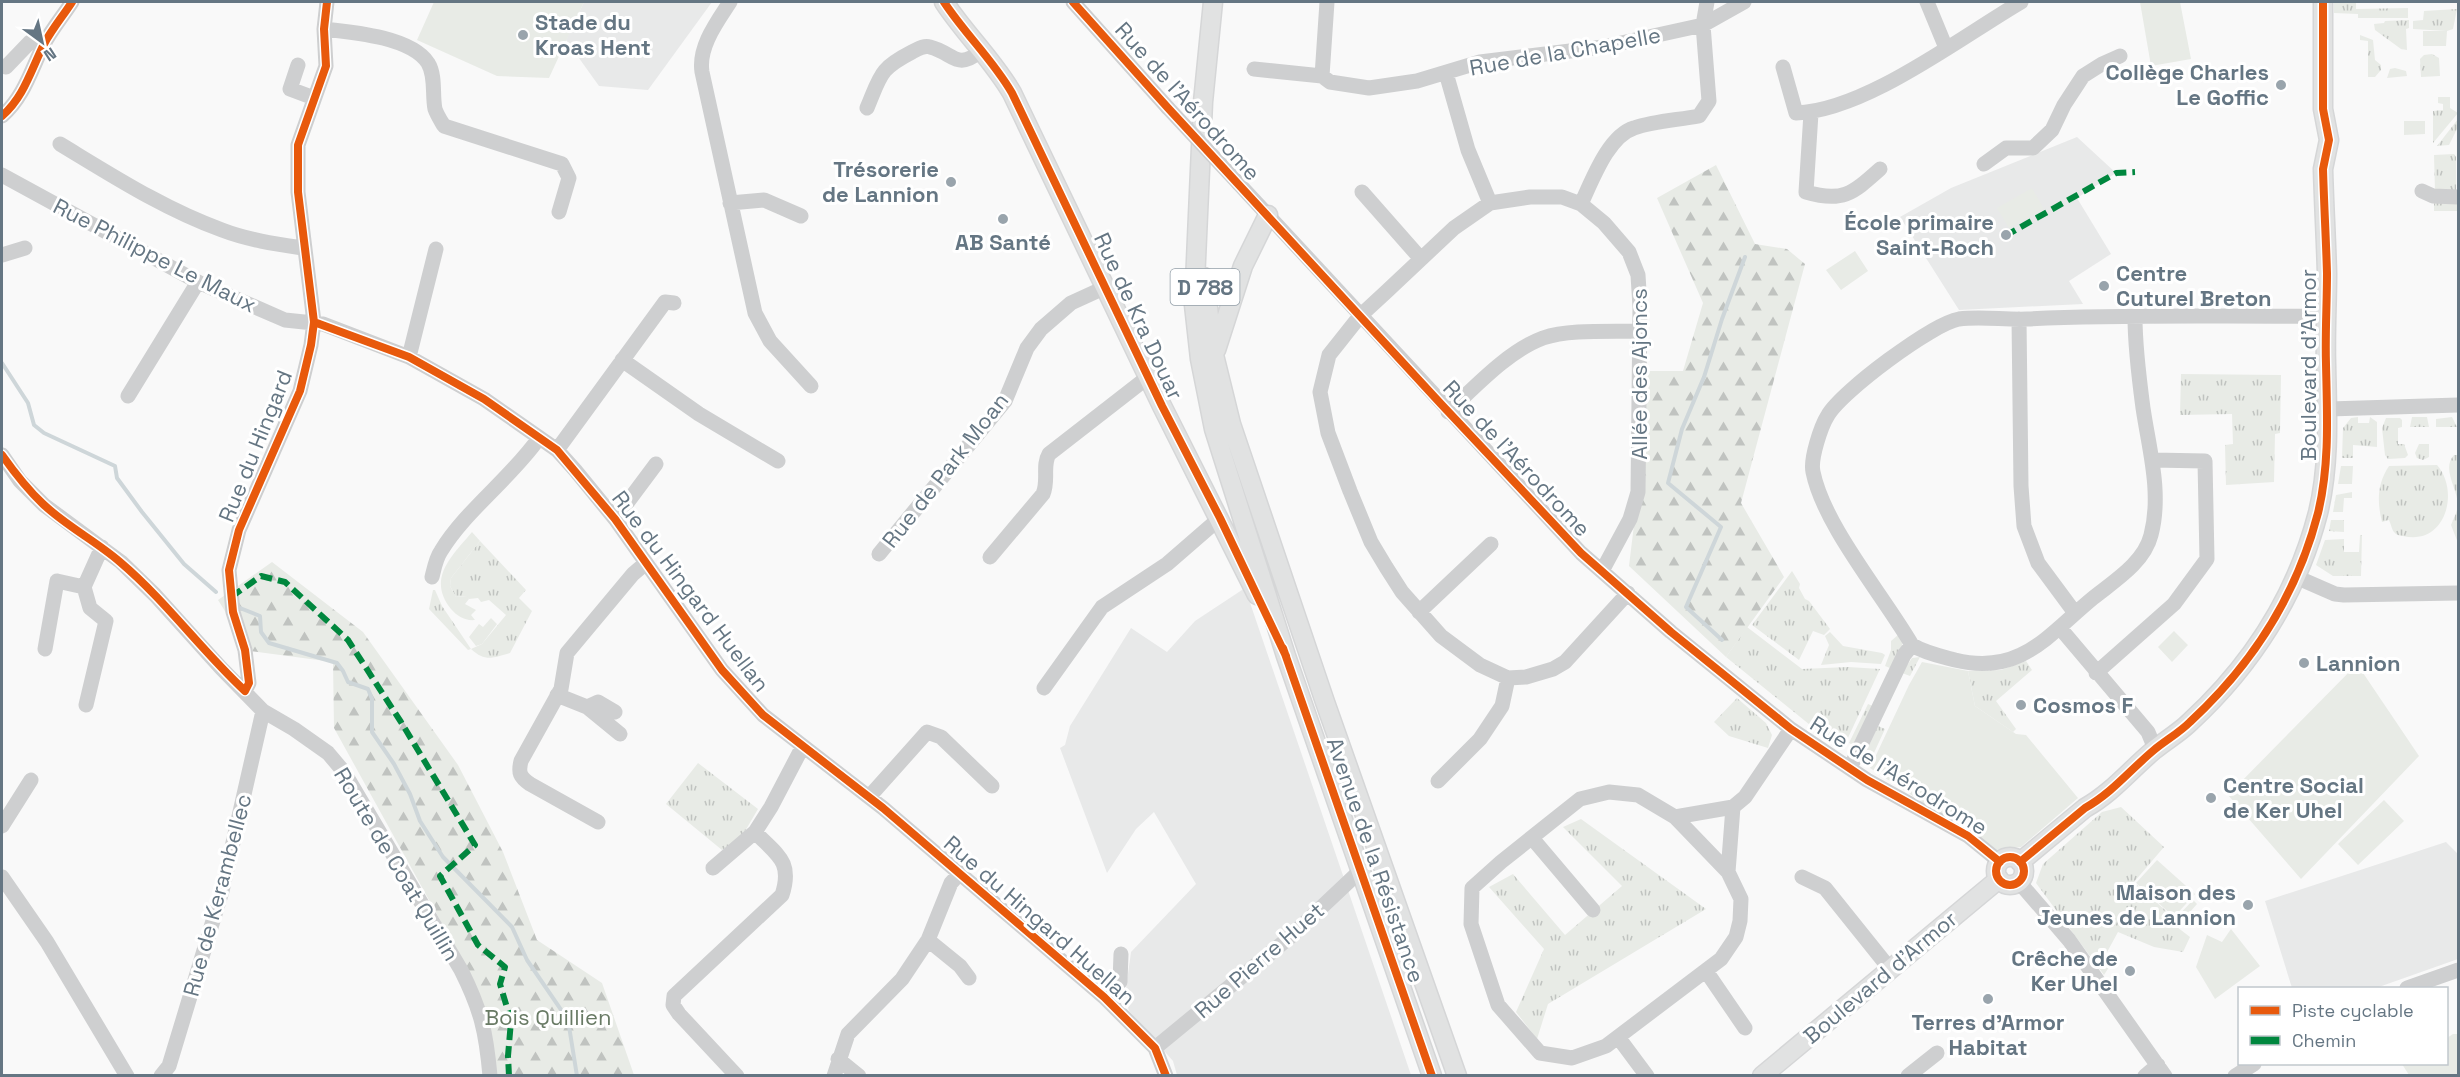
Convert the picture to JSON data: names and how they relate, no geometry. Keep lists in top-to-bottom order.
{
  "streets": {
    "main road": [
      "D 788",
      "Rue de Kra Douar",
      "Boulevard d'Armor",
      "Avenue de la Résistance"
    ],
    "street": [
      "Rue de la Chapelle",
      "Rue de l'Aérodrome",
      "Rue Philippe Le Maux",
      "Allée des Ajoncs",
      "Rue du Hingard",
      "Rue de Park Moan",
      "Rue du Hingard Huellan",
      "Route de Coat Quillin",
      "Rue de Kerambellec",
      "Rue Pierre Huet"
    ]
  },
  "crossings": [
    ["Rue de l'Aérodrome", "Boulevard d'Armor"],
    ["Rue de l'Aérodrome", "Allée des Ajoncs"],
    ["Rue Philippe Le Maux", "Rue du Hingard"],
    ["Rue Philippe Le Maux", "Rue du Hingard Huellan"],
    ["Rue de Kra Douar", "Rue de Park Moan"],
    ["Rue de Kra Douar", "Avenue de la Résistance"],
    ["Rue du Hingard", "Rue du Hingard Huellan"],
    ["Rue du Hingard", "Route de Coat Quillin"],
    ["Rue du Hingard Huellan", "Rue Pierre Huet"],
    ["Avenue de la Résistance", "Rue Pierre Huet"],
    ["Route de Coat Quillin", "Rue de Kerambellec"]
  ],
  "parks": ["Bois Quillien"],
  "places": [
    "Stade du Kroas Hent",
    "Collège Charles Le Goffic",
    "Trésorerie de Lannion",
    "AB Santé",
    "École primaire Saint-Roch",
    "Centre Cuturel Breton",
    "Lannion",
    "Cosmos F",
    "Centre Social de Ker Uhel",
    "Maison des Jeunes de Lannion",
    "Crêche de Ker Uhel",
    "Terres d'Armor Habitat"
  ],
  "legend": ["Piste cyclable", "Chemin"],
  "north": "bottom right"
}
